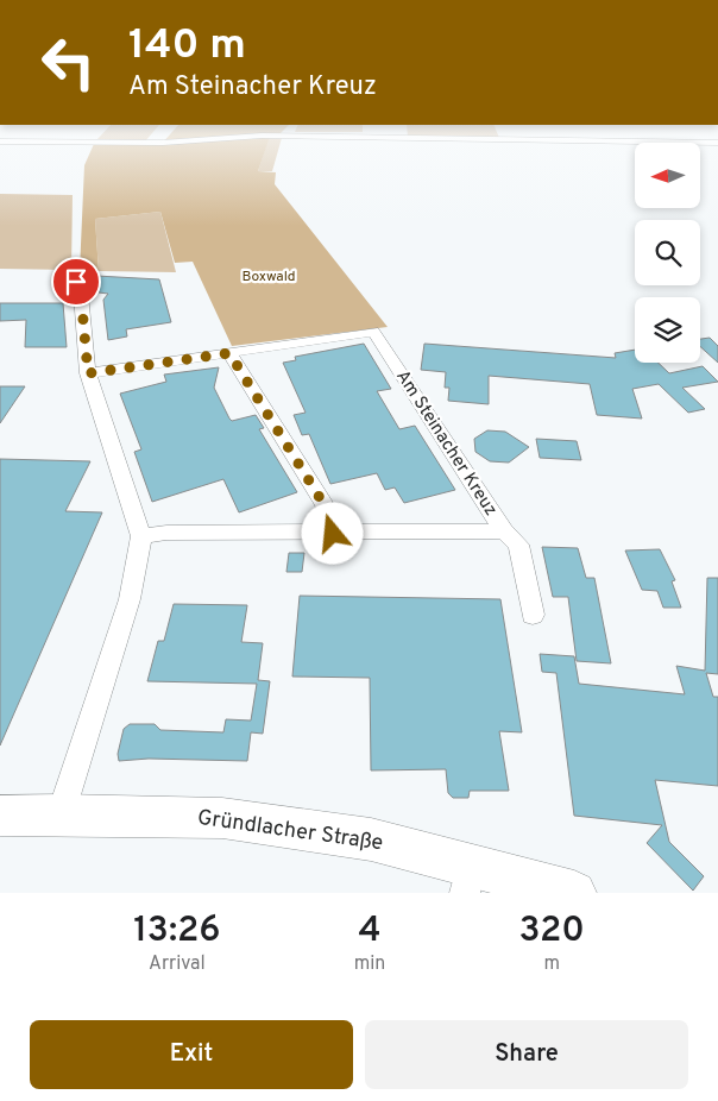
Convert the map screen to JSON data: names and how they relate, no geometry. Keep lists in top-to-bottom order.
{
  "streets": {
    "main road": ["Gründlacher Straße"],
    "street": ["Am Steinacher Kreuz"]
  },
  "parks": ["Boxwald"],
  "north": "left",
  "page": {
    "turn": ["140 m", "Am Steinacher Kreuz"],
    "eta": [
      "13:26",
      "Arrival",
      "4",
      "min",
      "320",
      "m"
    ],
    "buttons": ["Exit", "Share"]
  }
}
